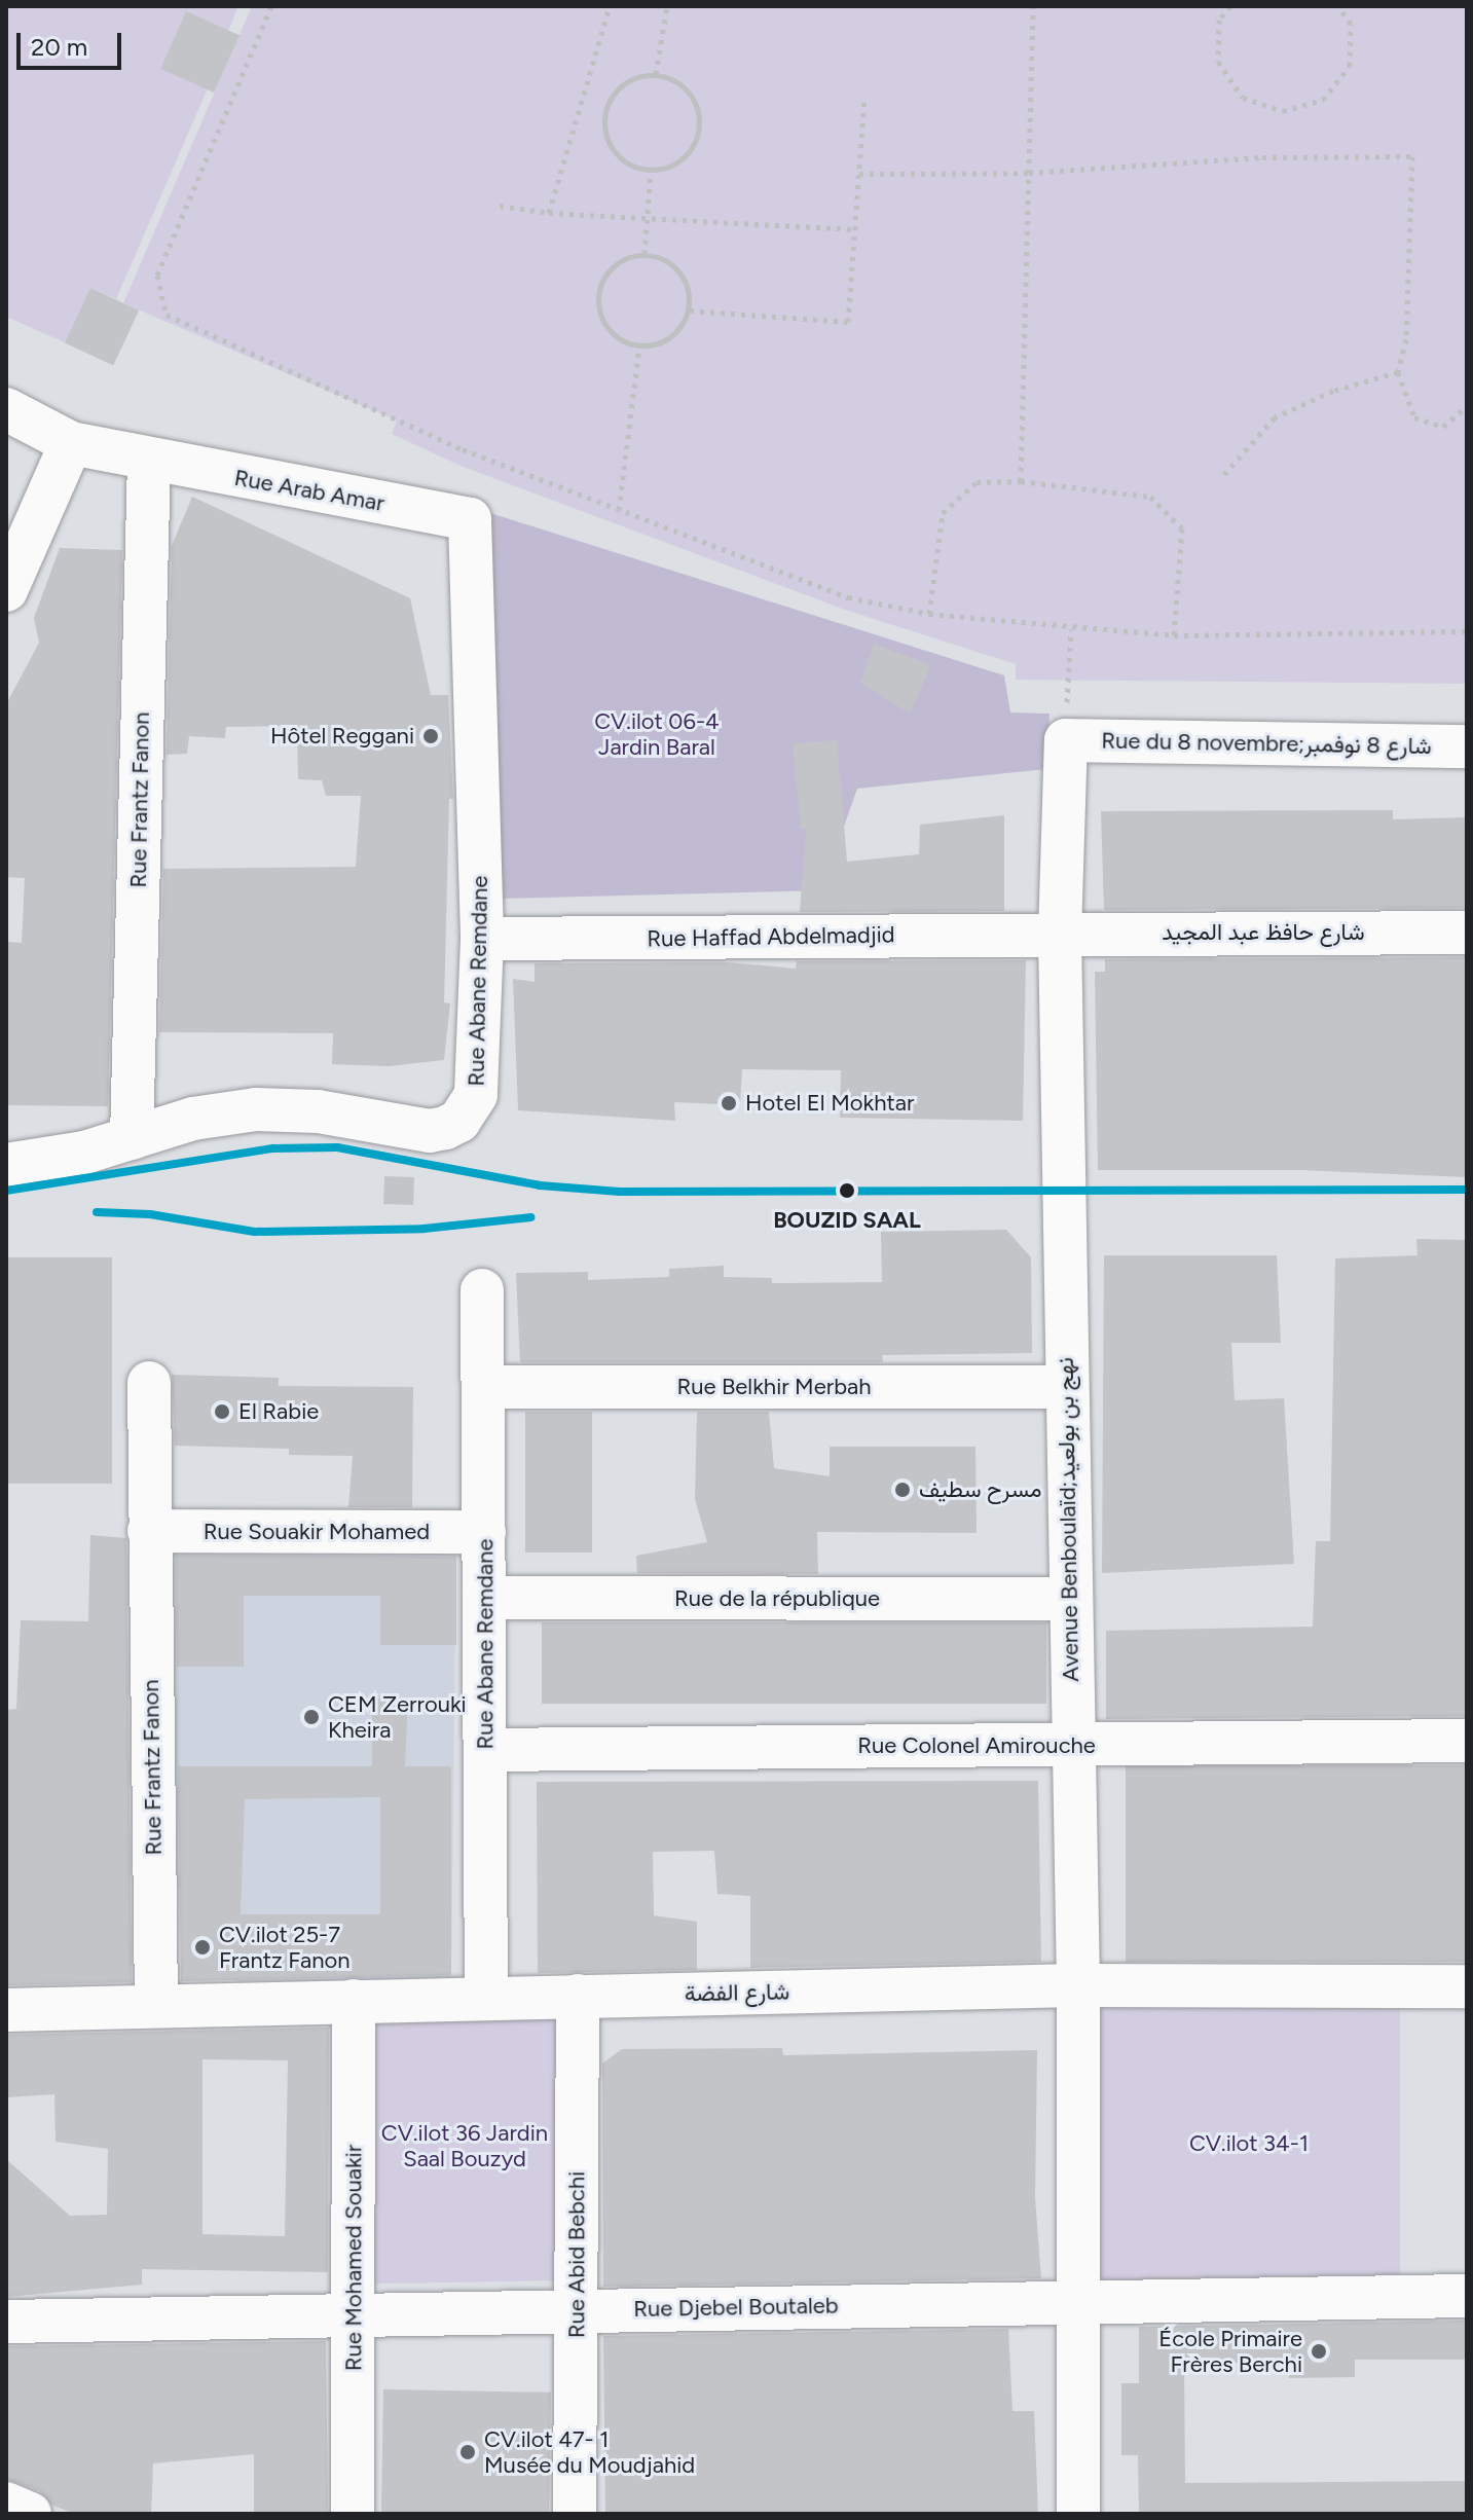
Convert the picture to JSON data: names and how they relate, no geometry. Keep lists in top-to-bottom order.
{
  "streets": {
    "street": [
      "Rue Arab Amar",
      "Rue du 8 novembre;شارع 8 نوفمبر",
      "Rue Frantz Fanon",
      "شارع حافظ عبد المجيد",
      "Rue Haffad Abdelmadjid",
      "Rue Abane Remdane",
      "Rue Belkhir Merbah",
      "Avenue Benboulaïd;نهج بن بولعيد",
      "Rue Souakir Mohamed",
      "Rue de la république",
      "Rue Colonel Amirouche",
      "شارع الفضة",
      "Rue Abid Bebchi",
      "Rue Mohamed Souakir",
      "Rue Djebel Boutaleb"
    ]
  },
  "crossings": [
    ["Rue Arab Amar", "Rue Frantz Fanon"],
    ["Rue Arab Amar", "Rue Abane Remdane"],
    ["Rue du 8 novembre;شارع 8 نوفمبر", "Avenue Benboulaïd;نهج بن بولعيد"],
    ["Rue Frantz Fanon", "Rue Abane Remdane"],
    ["Rue Frantz Fanon", "Rue Souakir Mohamed"],
    ["Rue Frantz Fanon", "شارع الفضة"],
    ["شارع حافظ عبد المجيد", "Rue Haffad Abdelmadjid"],
    ["شارع حافظ عبد المجيد", "Avenue Benboulaïd;نهج بن بولعيد"],
    ["Rue Haffad Abdelmadjid", "Rue Abane Remdane"],
    ["Rue Haffad Abdelmadjid", "Avenue Benboulaïd;نهج بن بولعيد"],
    ["Rue Abane Remdane", "Rue Belkhir Merbah"],
    ["Rue Abane Remdane", "Rue Souakir Mohamed"],
    ["Rue Abane Remdane", "Rue de la république"],
    ["Rue Abane Remdane", "Rue Colonel Amirouche"],
    ["Rue Abane Remdane", "شارع الفضة"],
    ["Rue Belkhir Merbah", "Avenue Benboulaïd;نهج بن بولعيد"],
    ["Avenue Benboulaïd;نهج بن بولعيد", "Rue de la république"],
    ["Avenue Benboulaïd;نهج بن بولعيد", "Rue Colonel Amirouche"],
    ["Avenue Benboulaïd;نهج بن بولعيد", "شارع الفضة"],
    ["Avenue Benboulaïd;نهج بن بولعيد", "Rue Djebel Boutaleb"],
    ["شارع الفضة", "Rue Abid Bebchi"],
    ["شارع الفضة", "Rue Mohamed Souakir"],
    ["Rue Abid Bebchi", "Rue Djebel Boutaleb"],
    ["Rue Mohamed Souakir", "Rue Djebel Boutaleb"]
  ],
  "parks": ["CV.ilot 06-4 Jardin Baral", "CV.ilot 36 Jardin Saal Bouzyd", "CV.ilot 34-1"],
  "places": [
    "Hôtel Reggani",
    "Hotel El Mokhtar",
    "BOUZID SAAL",
    "El Rabie",
    "مسرح سطيف",
    "CEM Zerrouki Kheira",
    "CV.ilot 25-7 Frantz Fanon",
    "École Primaire Frères Berchi",
    "CV.ilot 47- 1 Musée du Moudjahid"
  ],
  "scale_bar": "20 m"
}
